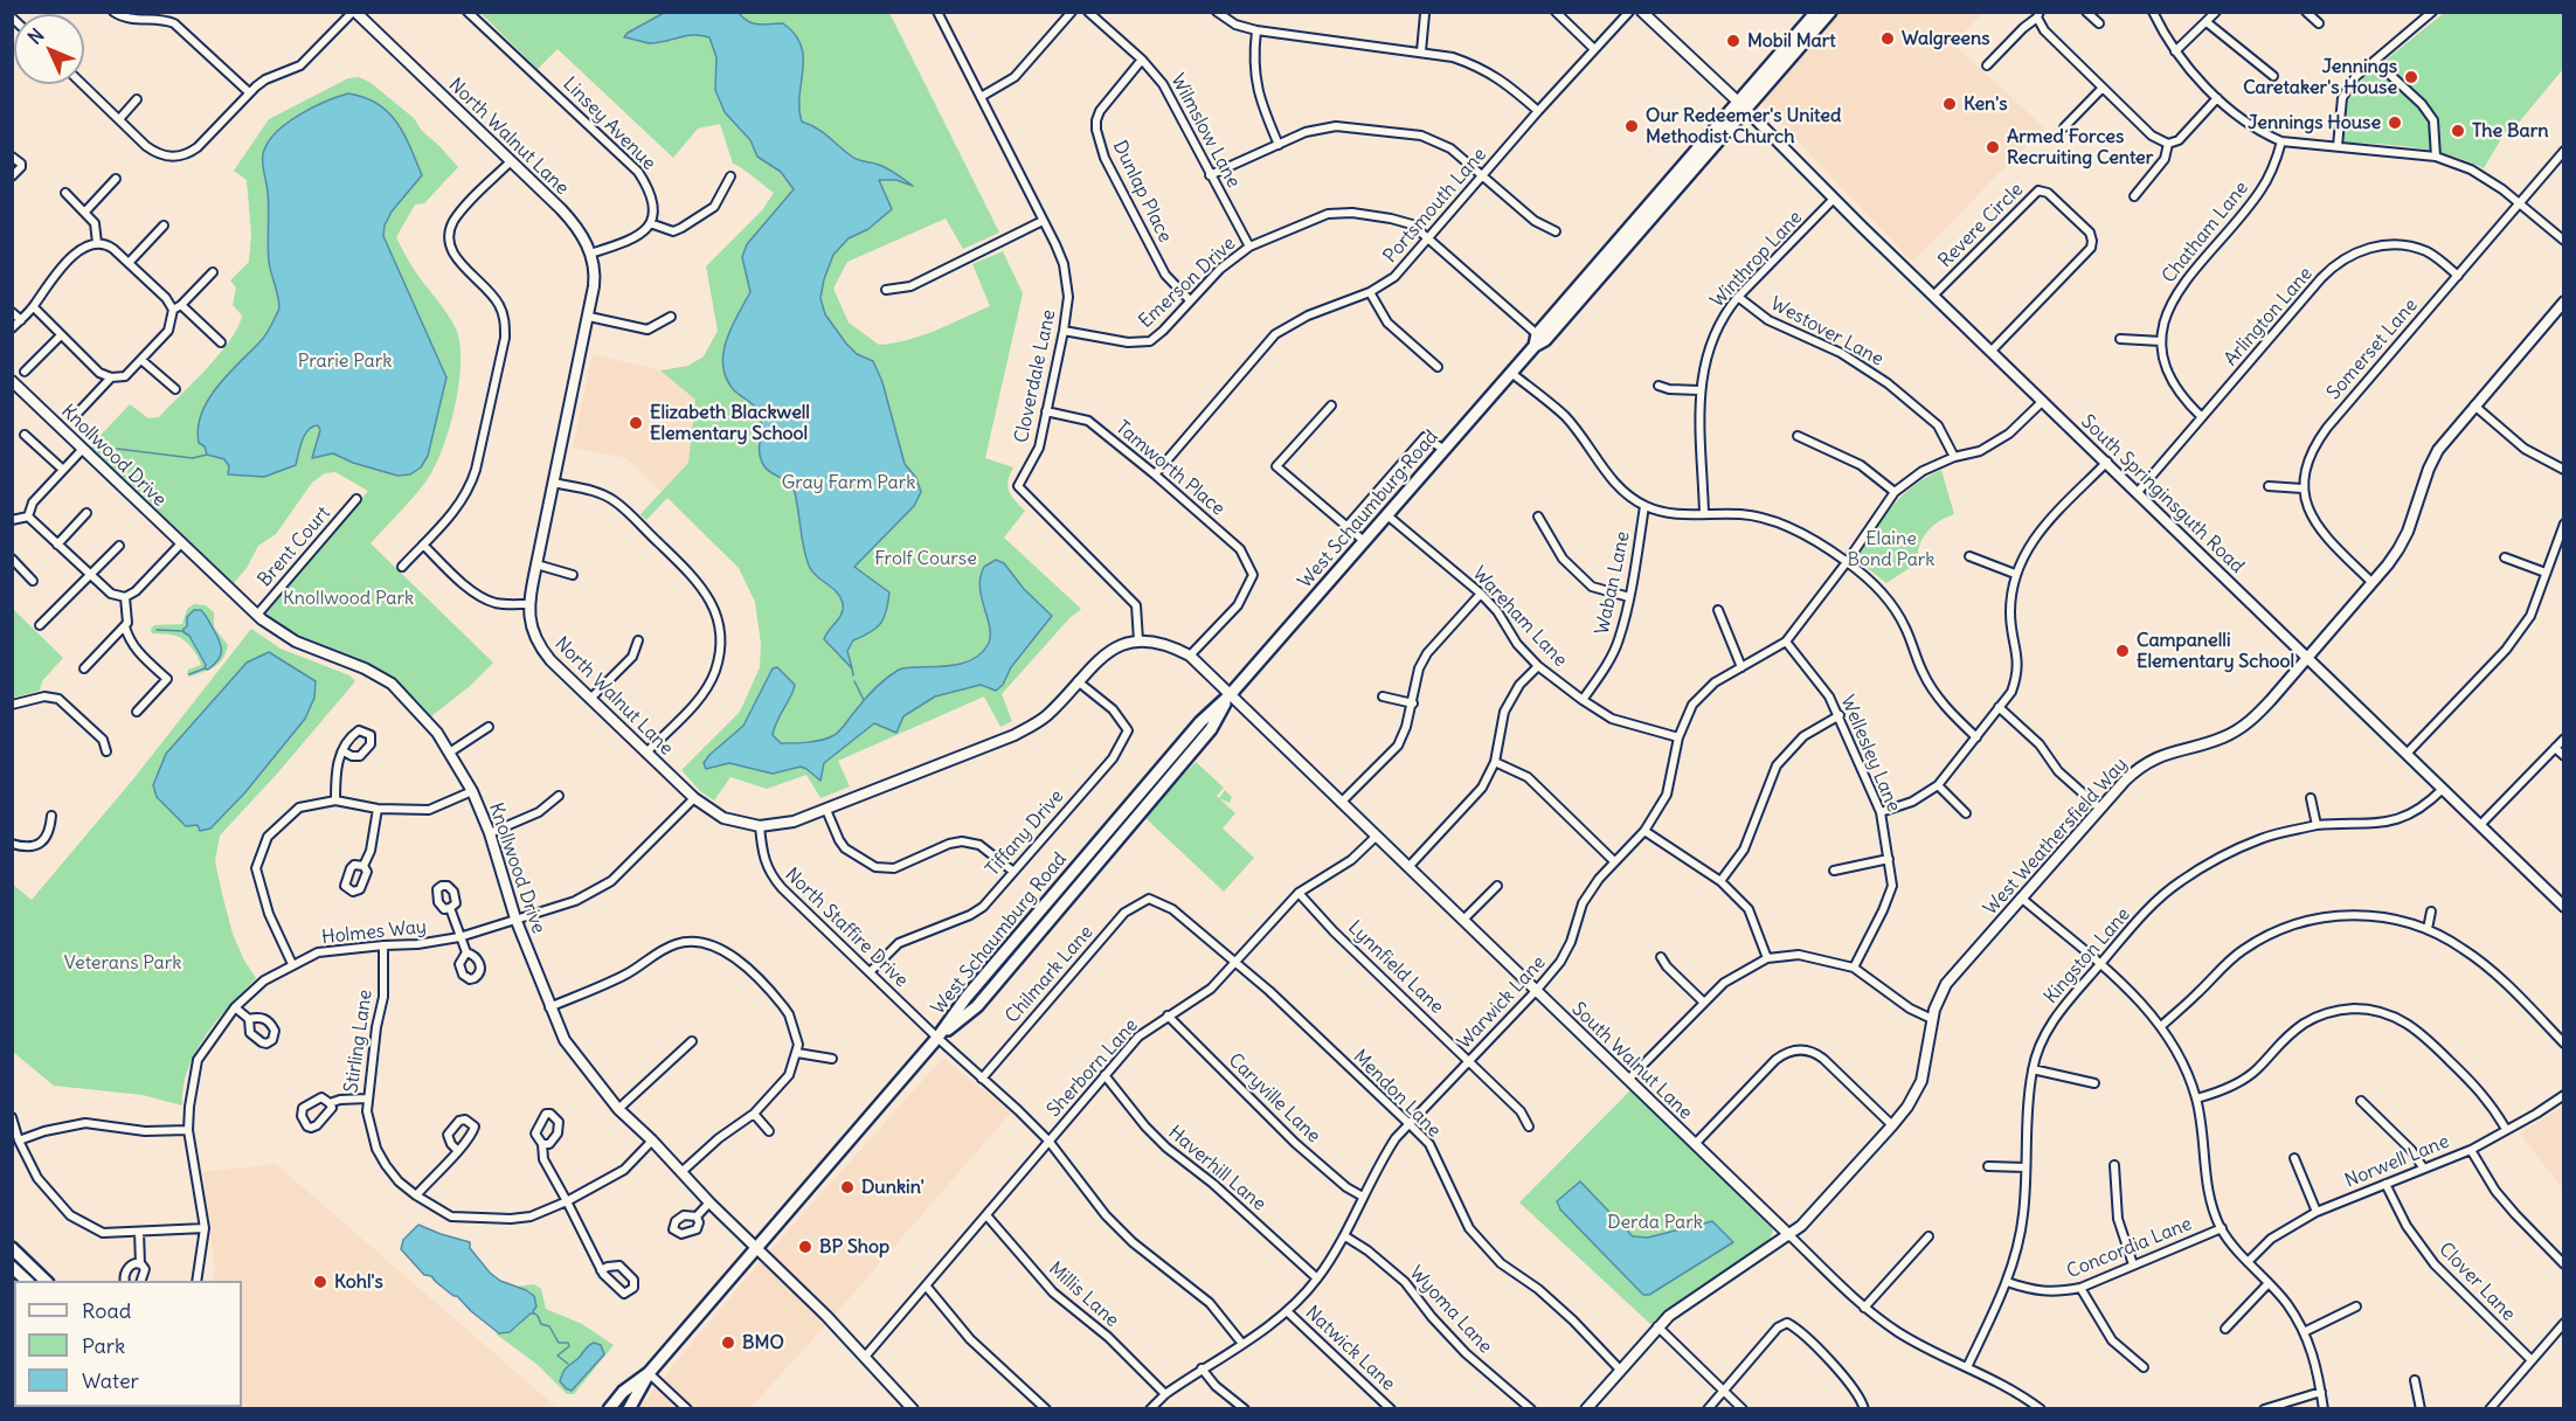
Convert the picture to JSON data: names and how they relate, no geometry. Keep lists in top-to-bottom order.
{
  "streets": {
    "main road": ["West Schaumburg Road"],
    "street": [
      "Linsey Avenue",
      "Wilmslow Lane",
      "North Walnut Lane",
      "Dunlap Place",
      "Portsmouth Lane",
      "Revere Circle",
      "Chatham Lane",
      "Winthrop Lane",
      "Emerson Drive",
      "Arlington Lane",
      "Westover Lane",
      "Somerset Lane",
      "Cloverdale Lane",
      "Knollwood Drive",
      "Tamworth Place",
      "South Springinsguth Road",
      "Brent Court",
      "Waban Lane",
      "Wareham Lane",
      "Wellesley Lane",
      "Tiffany Drive",
      "West Weathersfield Way",
      "North Staffire Drive",
      "Holmes Way",
      "Kingston Lane",
      "Lynnfield Lane",
      "Chilmark Lane",
      "Warwick Lane",
      "Stirling Lane",
      "South Walnut Lane",
      "Sherborn Lane",
      "Mendon Lane",
      "Caryville Lane",
      "Norwell Lane",
      "Haverhill Lane",
      "Concordia Lane",
      "Clover Lane",
      "Millis Lane",
      "Wyoma Lane",
      "Natwick Lane"
    ]
  },
  "crossings": [
    ["Wilmslow Lane", "Dunlap Place"],
    ["Wilmslow Lane", "Emerson Drive"],
    ["North Walnut Lane", "Cloverdale Lane"],
    ["North Walnut Lane", "Tiffany Drive"],
    ["North Walnut Lane", "North Staffire Drive"],
    ["North Walnut Lane", "Holmes Way"],
    ["Dunlap Place", "Emerson Drive"],
    ["Portsmouth Lane", "Emerson Drive"],
    ["Portsmouth Lane", "Tamworth Place"],
    ["Revere Circle", "South Springinsguth Road"],
    ["Chatham Lane", "Arlington Lane"],
    ["Winthrop Lane", "Westover Lane"],
    ["Winthrop Lane", "South Springinsguth Road"],
    ["Emerson Drive", "Cloverdale Lane"],
    ["Emerson Drive", "West Schaumburg Road"],
    ["Arlington Lane", "Somerset Lane"],
    ["Arlington Lane", "South Springinsguth Road"],
    ["Westover Lane", "Warwick Lane"],
    ["Cloverdale Lane", "Tamworth Place"],
    ["Knollwood Drive", "West Schaumburg Road"],
    ["Knollwood Drive", "Brent Court"],
    ["Knollwood Drive", "Holmes Way"],
    ["Knollwood Drive", "Stirling Lane"],
    ["Knollwood Drive", "Sherborn Lane"],
    ["South Springinsguth Road", "West Schaumburg Road"],
    ["South Springinsguth Road", "West Weathersfield Way"],
    ["South Springinsguth Road", "Kingston Lane"],
    ["South Springinsguth Road", "Warwick Lane"],
    ["West Schaumburg Road", "Wareham Lane"],
    ["West Schaumburg Road", "North Staffire Drive"],
    ["West Schaumburg Road", "South Walnut Lane"],
    ["Waban Lane", "Wareham Lane"],
    ["Wareham Lane", "Warwick Lane"],
    ["Wellesley Lane", "Warwick Lane"],
    ["Tiffany Drive", "North Staffire Drive"],
    ["West Weathersfield Way", "South Walnut Lane"],
    ["West Weathersfield Way", "Mendon Lane"],
    ["North Staffire Drive", "Chilmark Lane"],
    ["North Staffire Drive", "Warwick Lane"],
    ["North Staffire Drive", "Sherborn Lane"],
    ["Holmes Way", "Stirling Lane"],
    ["Kingston Lane", "South Walnut Lane"],
    ["Kingston Lane", "Concordia Lane"],
    ["Lynnfield Lane", "Warwick Lane"],
    ["Lynnfield Lane", "Sherborn Lane"],
    ["Chilmark Lane", "Mendon Lane"],
    ["Warwick Lane", "South Walnut Lane"],
    ["Warwick Lane", "Mendon Lane"],
    ["Warwick Lane", "Caryville Lane"],
    ["Warwick Lane", "Haverhill Lane"],
    ["Warwick Lane", "Millis Lane"],
    ["Warwick Lane", "Wyoma Lane"],
    ["Warwick Lane", "Natwick Lane"],
    ["South Walnut Lane", "Sherborn Lane"],
    ["Sherborn Lane", "Mendon Lane"],
    ["Sherborn Lane", "Caryville Lane"],
    ["Sherborn Lane", "Haverhill Lane"],
    ["Sherborn Lane", "Millis Lane"],
    ["Norwell Lane", "Clover Lane"]
  ],
  "parks": [
    "Prarie Park",
    "Gray Farm Park",
    "Elaine Bond Park",
    "Frolf Course",
    "Knollwood Park",
    "Veterans Park",
    "Derda Park"
  ],
  "places": [
    "Walgreens",
    "Mobil Mart",
    "Jennings Caretaker's House",
    "Ken's",
    "Jennings House",
    "Our Redeemer's United Methodist Church",
    "The Barn",
    "Armed Forces Recruiting Center",
    "Elizabeth Blackwell Elementary School",
    "Campanelli Elementary School",
    "Dunkin'",
    "BP Shop",
    "Kohl's",
    "BMO"
  ],
  "legend": ["Road", "Park", "Water"],
  "north": "top left"
}
